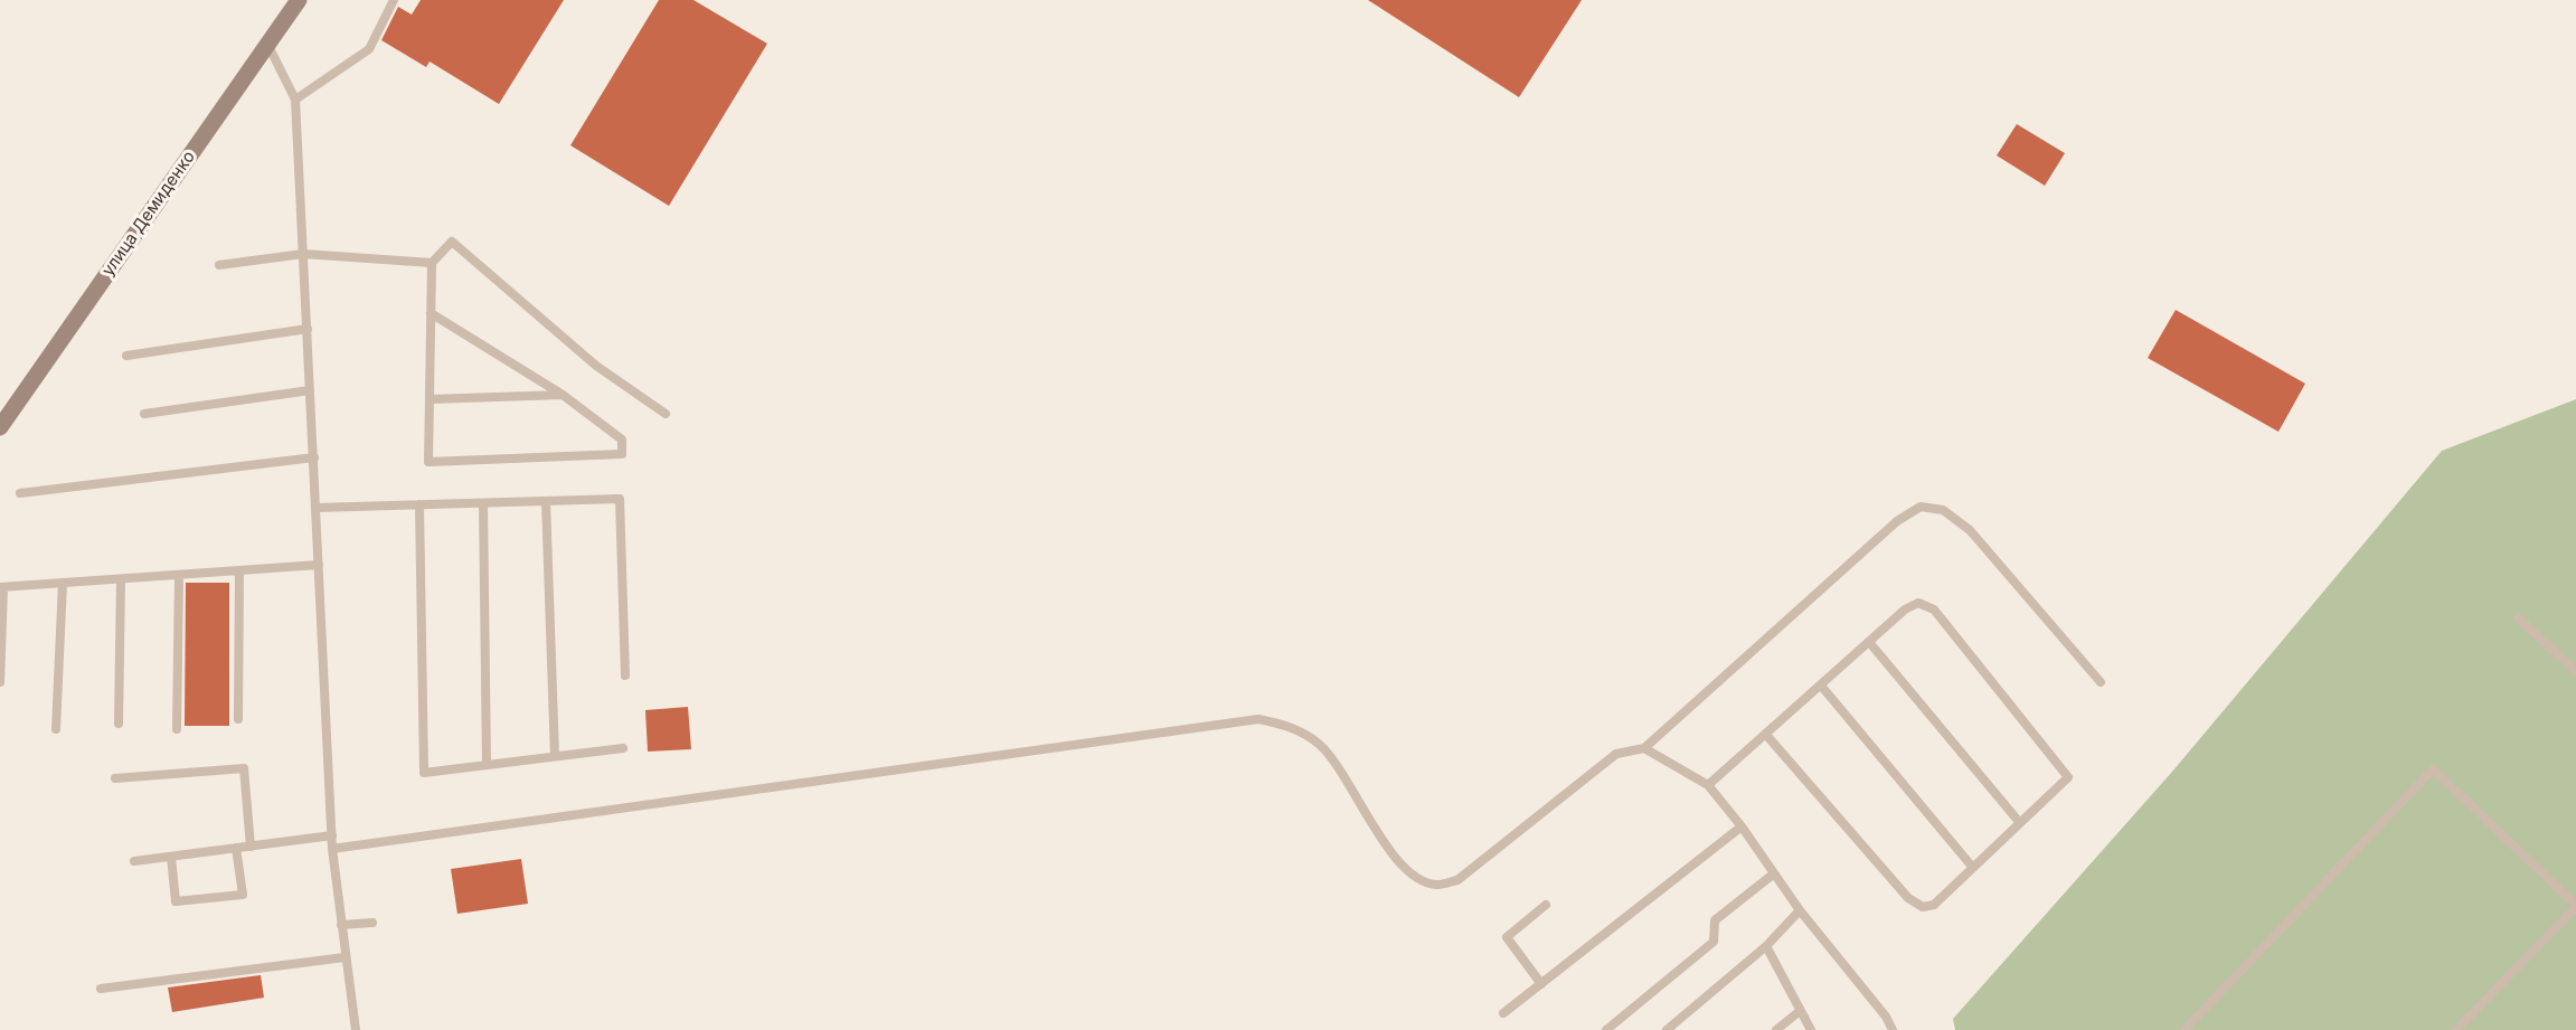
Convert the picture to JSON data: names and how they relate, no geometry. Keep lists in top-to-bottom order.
{
  "streets": {
    "main road": ["улица Демиденко"]
  }
}
